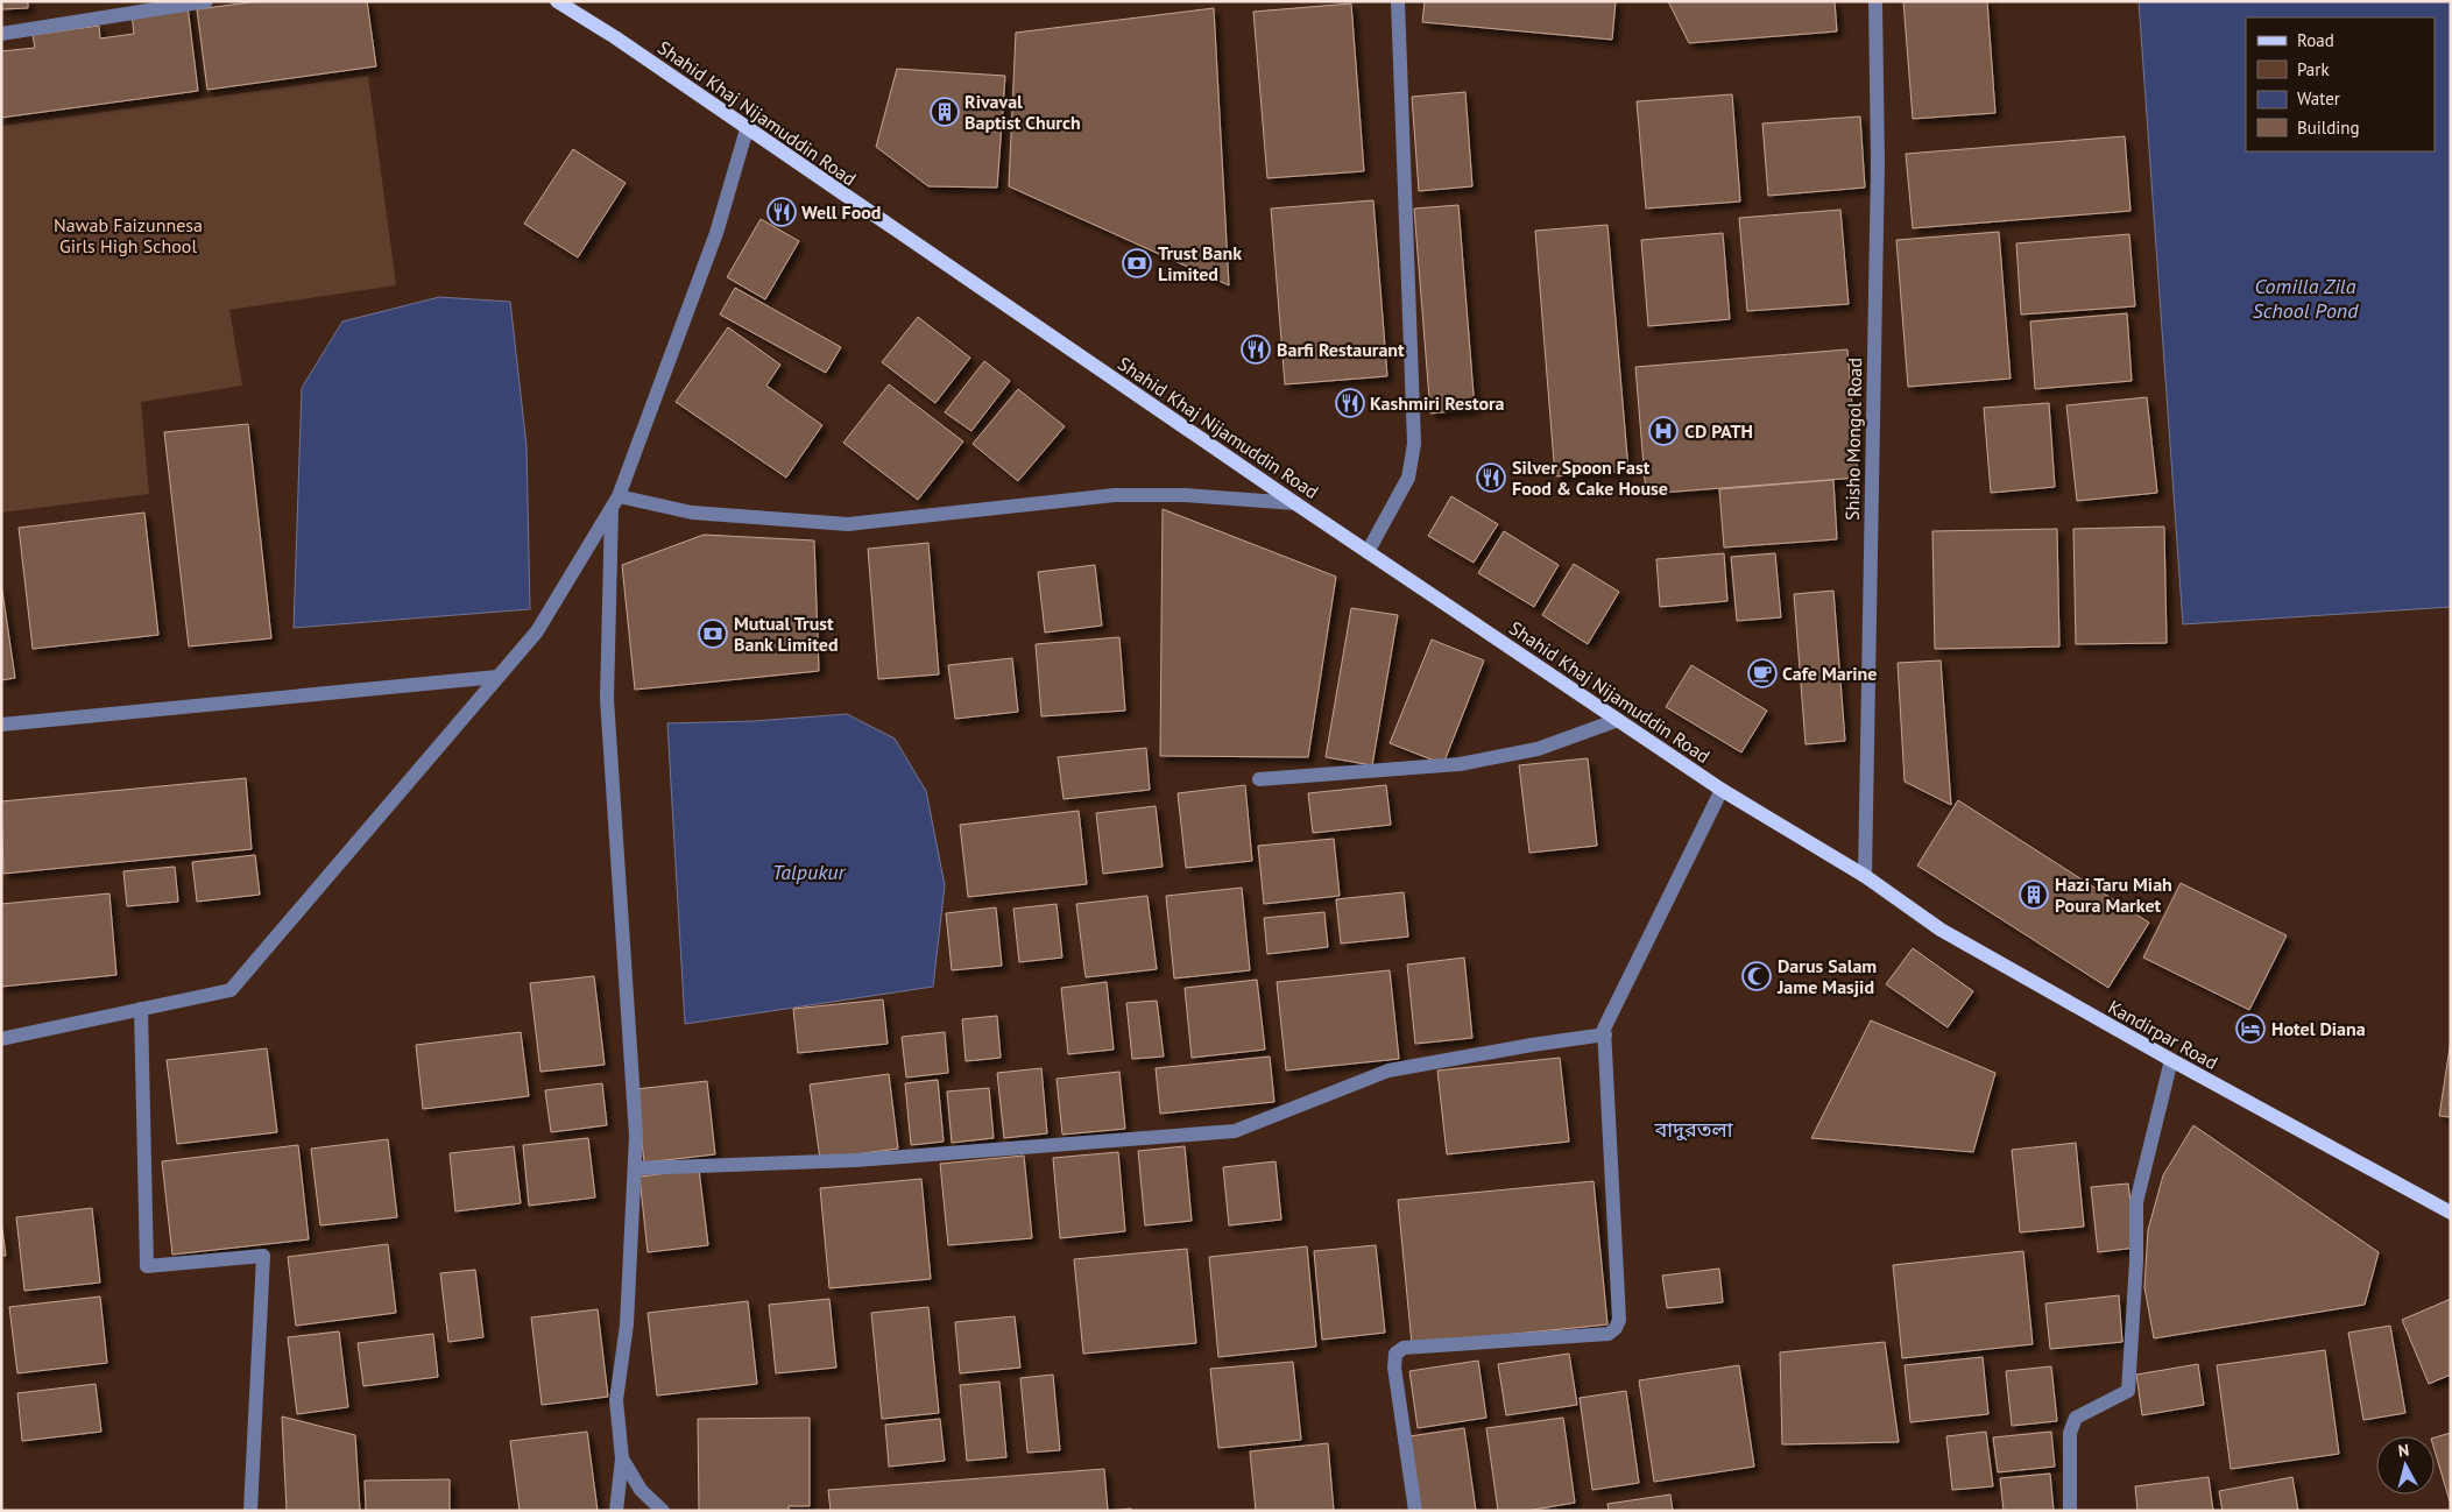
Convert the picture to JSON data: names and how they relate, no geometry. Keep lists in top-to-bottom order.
{
  "streets": {
    "main road": ["Shahid Khaj Nijamuddin Road", "Kandirpar Road"],
    "street": ["Shisho Mongol Road"]
  },
  "crossings": [
    ["Shahid Khaj Nijamuddin Road", "Shisho Mongol Road"],
    ["Shahid Khaj Nijamuddin Road", "Kandirpar Road"],
    ["Shisho Mongol Road", "Kandirpar Road"]
  ],
  "districts": ["বাদুরতলা"],
  "water": ["Comilla Zila School Pond", "Talpukur"],
  "parks": ["Nawab Faizunnesa Girls High School"],
  "places": {
    "building": ["Rivaval Baptist Church", "Hazi Taru Miah Poura Market"],
    "restaurant": [
      "Well Food",
      "Barfi Restaurant",
      "Kashmiri Restora",
      "Silver Spoon Fast Food & Cake House"
    ],
    "bank": ["Trust Bank Limited", "Mutual Trust Bank Limited"],
    "hospital": ["CD PATH"],
    "cafe": ["Cafe Marine"],
    "mosque": ["Darus Salam Jame Masjid"],
    "hotel": ["Hotel Diana"]
  },
  "legend": [
    "Road",
    "Park",
    "Water",
    "Building"
  ],
  "north": "top"
}
